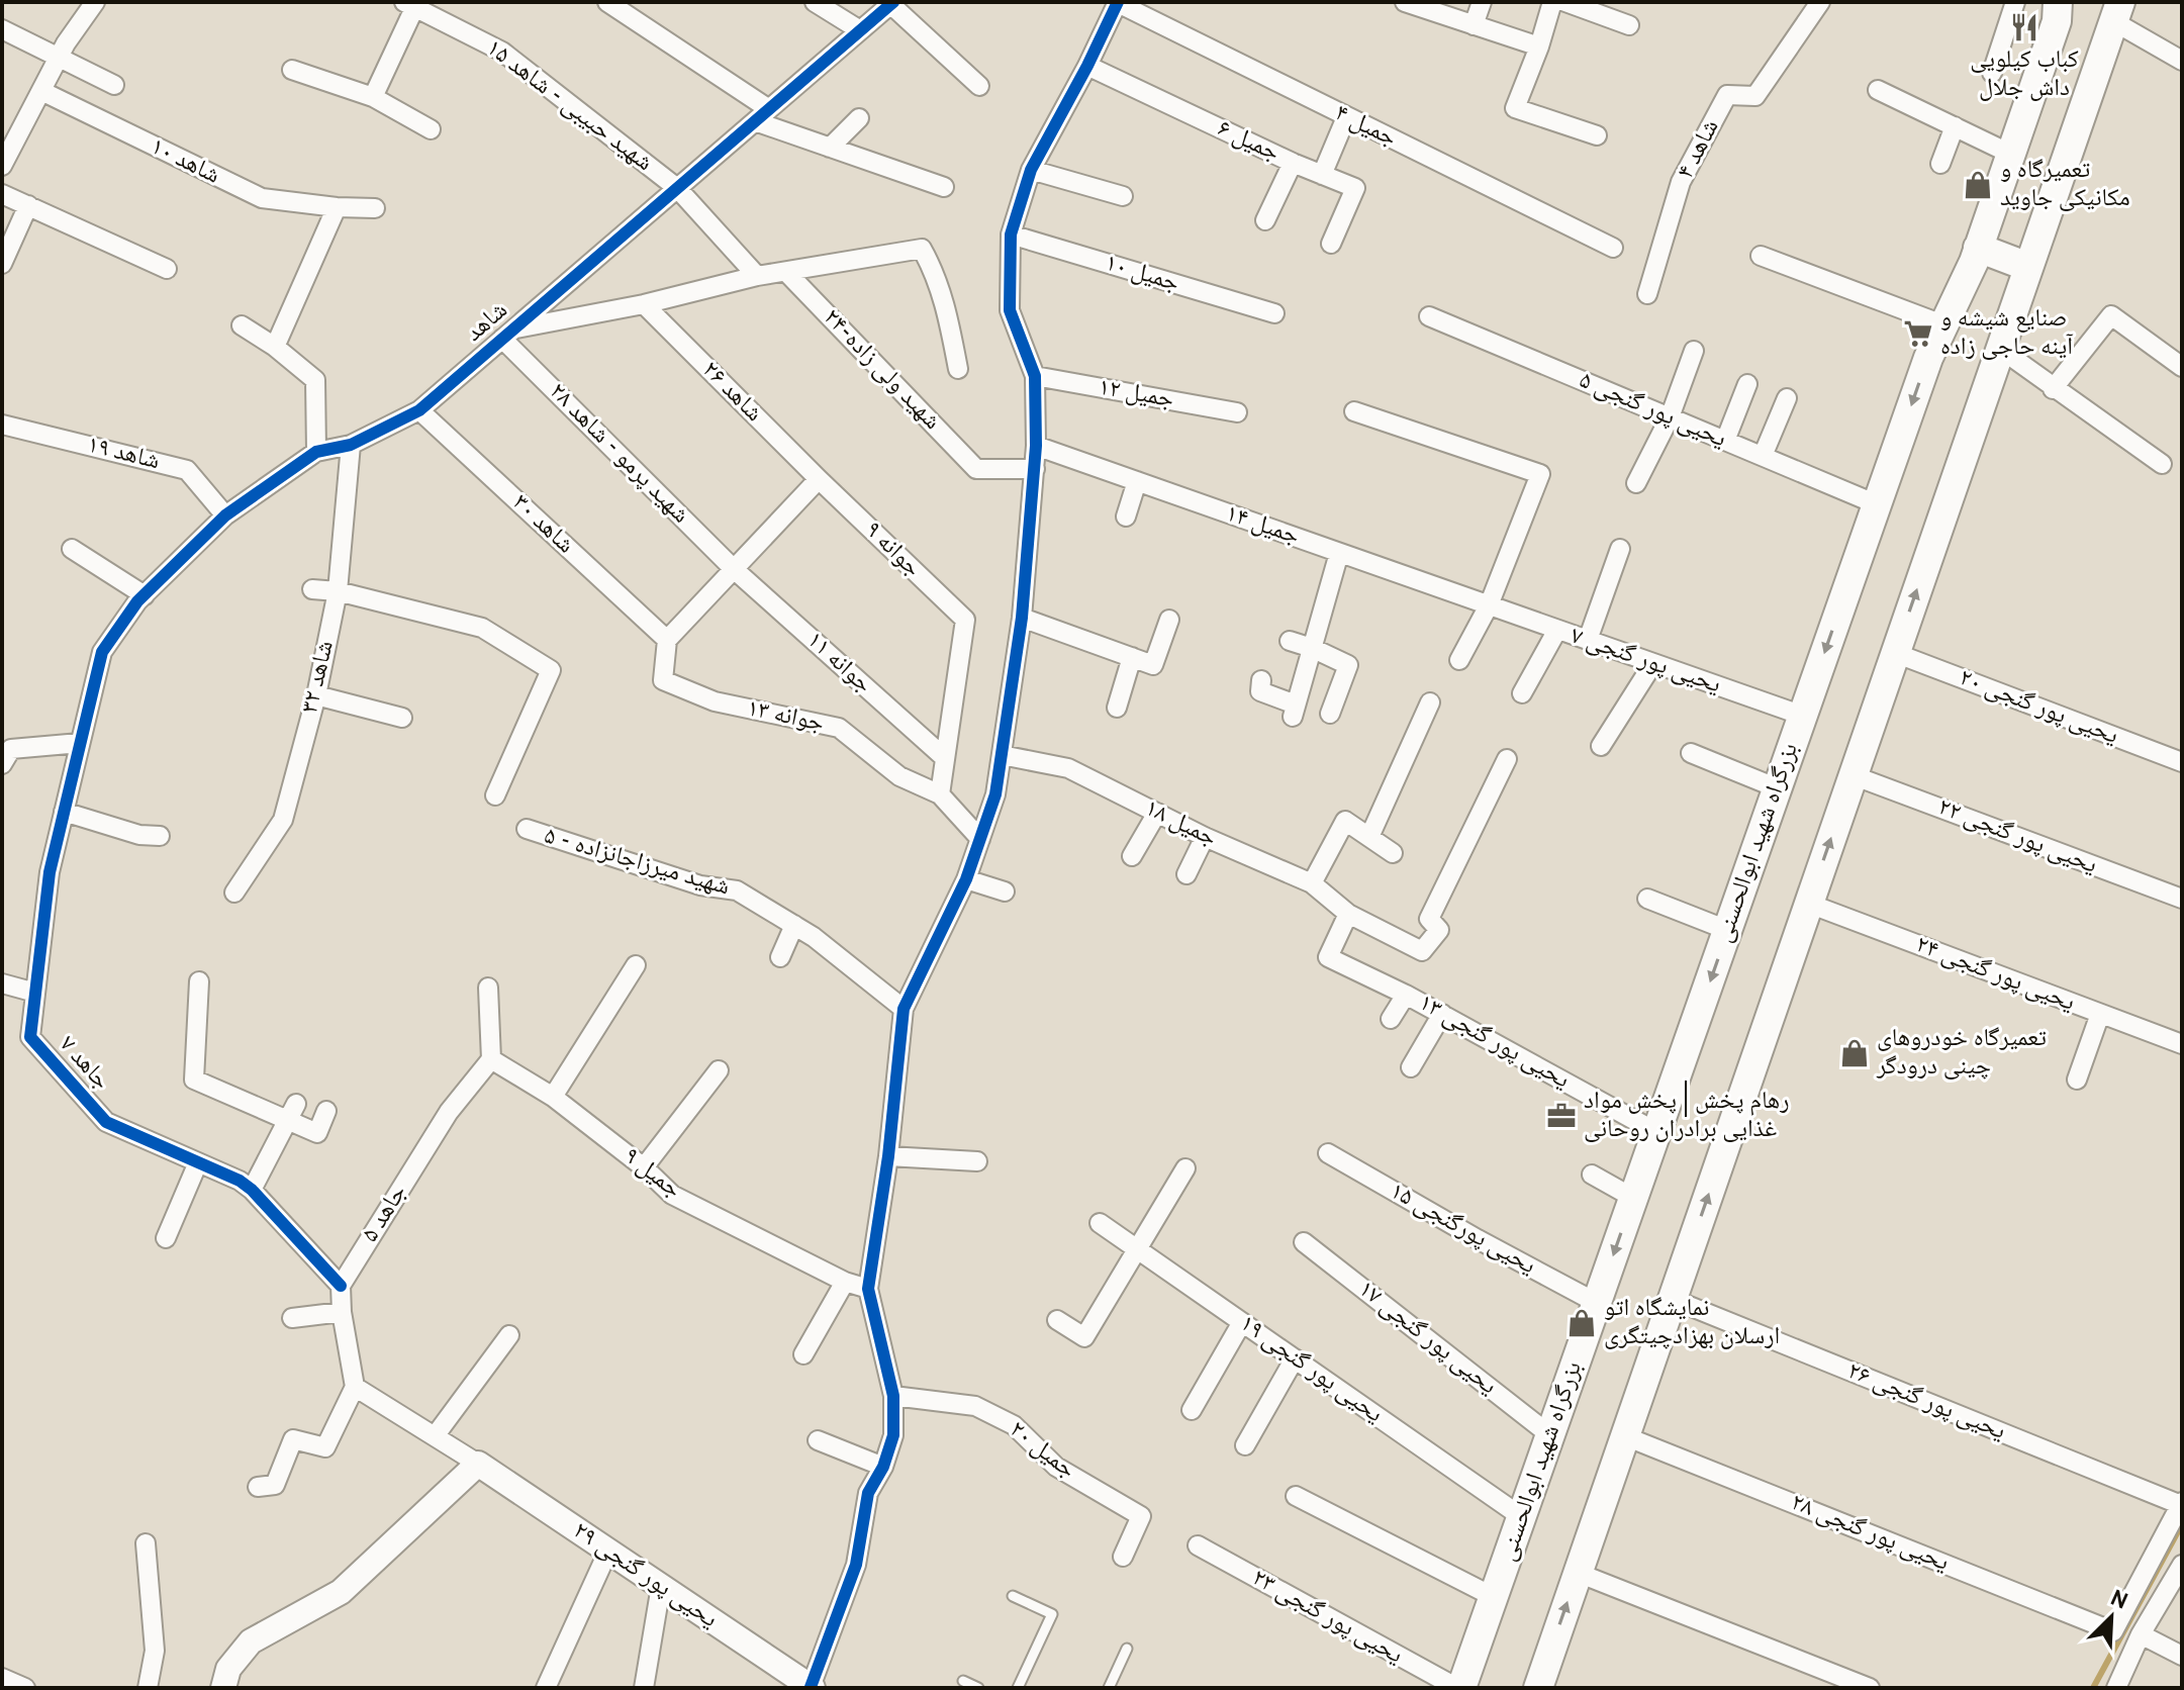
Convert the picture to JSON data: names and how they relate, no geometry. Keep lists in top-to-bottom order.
{
  "streets": {
    "main road": ["بزرگراه شهید ابوالحسنی", "یحیی پور گنجی ۲۹"],
    "street": [
      "شهید حبیبی - شاهد ۱۵",
      "جمیل ۴",
      "جمیل ۶",
      "شاهد ۴",
      "شاهد ۱۰",
      "جمیل ۱۰",
      "شاهد",
      "شهید ولی زاده-۲۴",
      "شاهد ۲۶",
      "جمیل ۱۲",
      "یحیی پور گنجی ۵",
      "شاهد ۱۹",
      "شهید پرمو - شاهد ۲۸",
      "شاهد ۳۰",
      "جمیل ۱۴",
      "جوانه ۹",
      "یحیی پور گنجی ۷",
      "جوانه ۱۱",
      "شاهد ۳۲",
      "یحیی پور گنجی ۲۰",
      "جوانه ۱۳",
      "جمیل ۱۸",
      "یحیی پور گنجی ۲۲",
      "شهید میرزاجانزاده - ۵",
      "یحیی پور گنجی ۲۴",
      "یحیی پور گنجی ۱۳",
      "جاهد ۷",
      "جمیل ۹",
      "جاهد ۵",
      "یحیی پورگنجی ۱۵",
      "یحیی پور گنجی ۱۷",
      "یحیی پور گنجی ۱۹",
      "یحیی پور گنجی ۲۶",
      "جمیل ۲۰",
      "یحیی پور گنجی ۲۸",
      "یحیی پور گنجی ۲۳"
    ]
  },
  "crossings": [
    ["شهید حبیبی - شاهد ۱۵", "شاهد"],
    ["شاهد", "شاهد ۱۹"],
    ["شاهد", "شهید پرمو - شاهد ۲۸"],
    ["شاهد", "شاهد ۳۰"],
    ["شاهد", "شاهد ۳۲"],
    ["شاهد", "جاهد ۷"],
    ["شاهد ۲۶", "جوانه ۹"],
    ["یحیی پور گنجی ۵", "بزرگراه شهید ابوالحسنی"],
    ["شهید پرمو - شاهد ۲۸", "جوانه ۱۱"],
    ["شاهد ۳۰", "جوانه ۱۳"],
    ["جمیل ۱۴", "یحیی پور گنجی ۷"],
    ["جوانه ۹", "جوانه ۱۱"],
    ["یحیی پور گنجی ۷", "بزرگراه شهید ابوالحسنی"],
    ["جمیل ۱۸", "یحیی پور گنجی ۱۳"],
    ["بزرگراه شهید ابوالحسنی", "یحیی پور گنجی ۱۳"],
    ["بزرگراه شهید ابوالحسنی", "یحیی پورگنجی ۱۵"],
    ["بزرگراه شهید ابوالحسنی", "یحیی پور گنجی ۱۷"],
    ["بزرگراه شهید ابوالحسنی", "یحیی پور گنجی ۱۹"],
    ["بزرگراه شهید ابوالحسنی", "یحیی پور گنجی ۲۳"],
    ["جاهد ۷", "جاهد ۵"],
    ["جمیل ۹", "جاهد ۵"],
    ["یحیی پور گنجی ۲۶", "یحیی پور گنجی ۲۸"]
  ],
  "places": {
    "restaurant": ["کباب کیلویی داش جلال"],
    "shop": ["تعمیرگاه و مکانیکی جاوید", "تعمیرگاه خودروهای چینی درودگر", "نمایشگاه اتو ارسلان بهزادچیتگری"],
    "supermarket": ["صنایع شیشه و آینه حاجی زاده"],
    "office": ["رهام پخش | پخش مواد غذایی برادران روحانی"]
  },
  "north": "top right"
}
